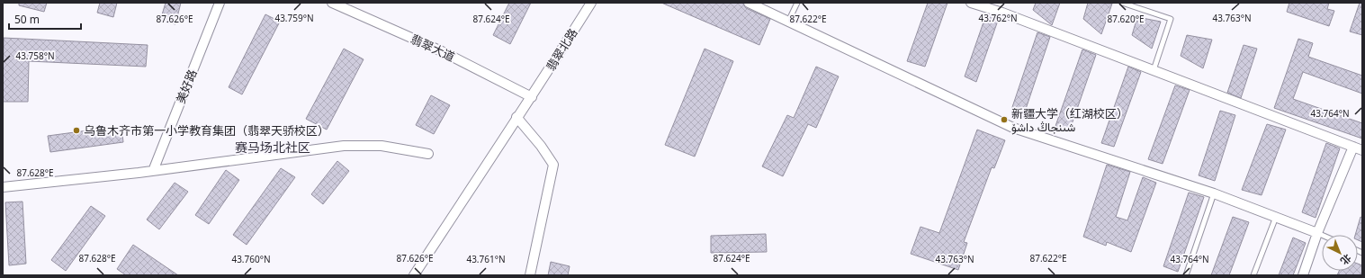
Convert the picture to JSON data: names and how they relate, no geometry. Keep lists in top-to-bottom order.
{
  "streets": {
    "street": ["翡翠大道", "翡翠北路", "美好路"]
  },
  "crossings": [
    ["翡翠大道", "翡翠北路"]
  ],
  "districts": ["赛马场北社区"],
  "places": ["新疆大学（红湖校区） شىنجاڭ داشۆ", "乌鲁木齐市第一小学教育集团（翡翠天骄校区）"],
  "scale_bar": "50 m",
  "north": "bottom right",
  "coordinates": [
    "43.759°N",
    "43.762°N",
    "43.763°N",
    "87.626°E",
    "87.624°E",
    "87.622°E",
    "87.620°E",
    "43.758°N",
    "43.764°N",
    "87.628°E",
    "43.760°N",
    "43.761°N"
  ]
}
